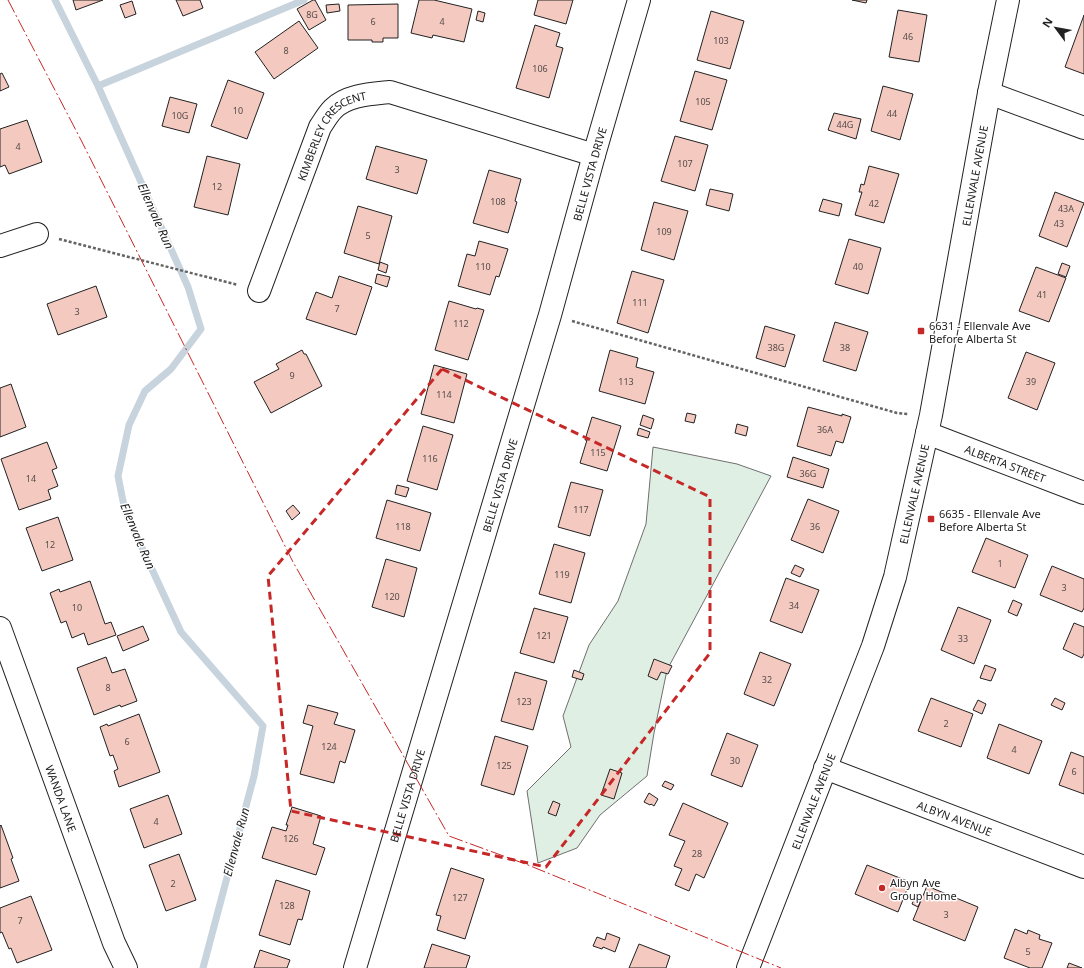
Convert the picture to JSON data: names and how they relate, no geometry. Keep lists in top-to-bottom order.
{
  "streets": {
    "street": [
      "KIMBERLEY CRESCENT",
      "BELLE VISTA DRIVE",
      "ELLENVALE AVENUE",
      "ALBERTA STREET",
      "WANDA LANE",
      "ALBYN AVENUE"
    ]
  },
  "crossings": [
    ["KIMBERLEY CRESCENT", "BELLE VISTA DRIVE"],
    ["ELLENVALE AVENUE", "ALBERTA STREET"],
    ["ELLENVALE AVENUE", "ALBYN AVENUE"]
  ],
  "water": ["Ellenvale Run"],
  "places": {
    "transit": ["6631 - Ellenvale Ave Before Alberta St", "6635 - Ellenvale Ave Before Alberta St"],
    "other": ["Albyn Ave Group Home"]
  },
  "house_numbers": [
    "8G",
    "6",
    "4",
    "46",
    "103",
    "8",
    "106",
    "105",
    "10",
    "44",
    "10G",
    "44G",
    "4",
    "107",
    "3",
    "12",
    "108",
    "42",
    "43A",
    "43",
    "109",
    "5",
    "110",
    "40",
    "41",
    "111",
    "7",
    "3",
    "112",
    "38G",
    "38",
    "9",
    "113",
    "39",
    "114",
    "36A",
    "115",
    "116",
    "36G",
    "14",
    "117",
    "118",
    "36",
    "12",
    "1",
    "119",
    "3",
    "120",
    "34",
    "10",
    "121",
    "33",
    "32",
    "8",
    "123",
    "2",
    "6",
    "124",
    "4",
    "30",
    "125",
    "6",
    "4",
    "126",
    "28",
    "2",
    "127",
    "128",
    "3",
    "7",
    "5"
  ],
  "north": "top left"
}
